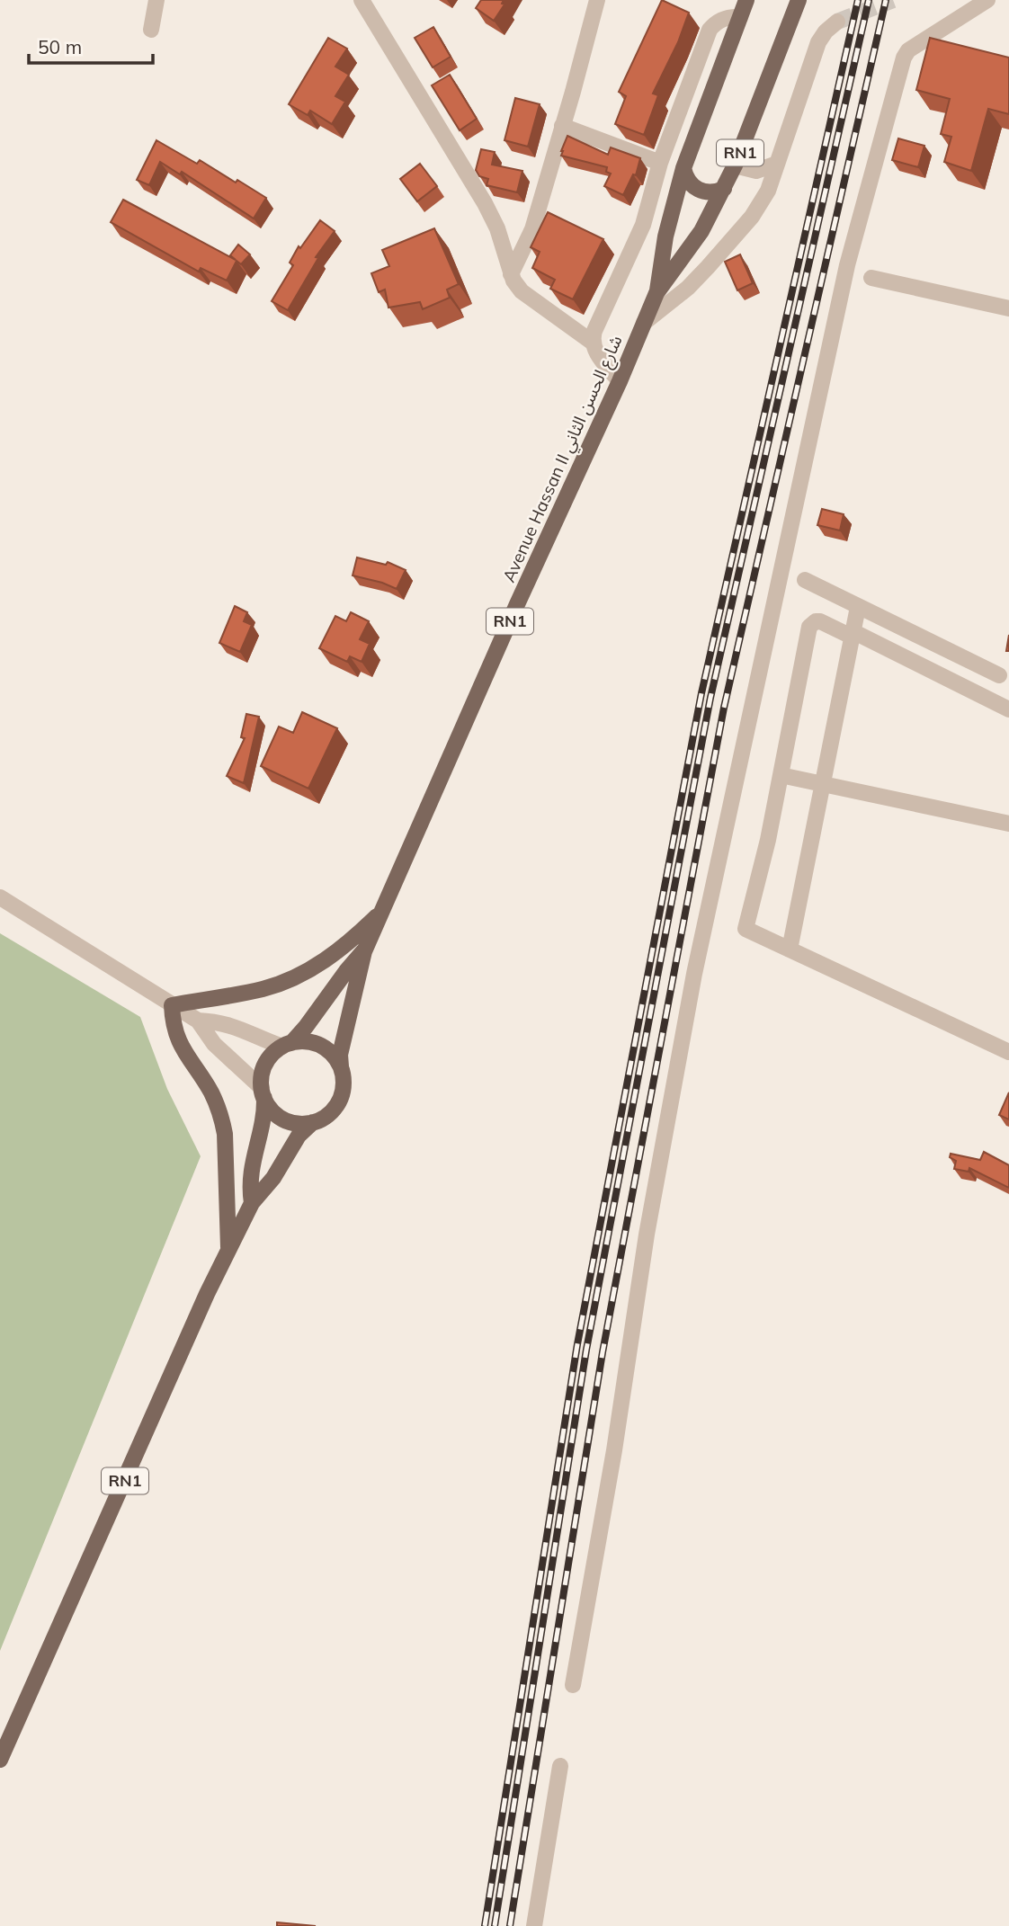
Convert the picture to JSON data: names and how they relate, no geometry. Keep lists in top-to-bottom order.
{
  "streets": {
    "main road": ["RN1", "Avenue Hassan II شارع الحسن الثاني"]
  },
  "crossings": [
    ["RN1", "Avenue Hassan II شارع الحسن الثاني"]
  ],
  "scale_bar": "50 m"
}
